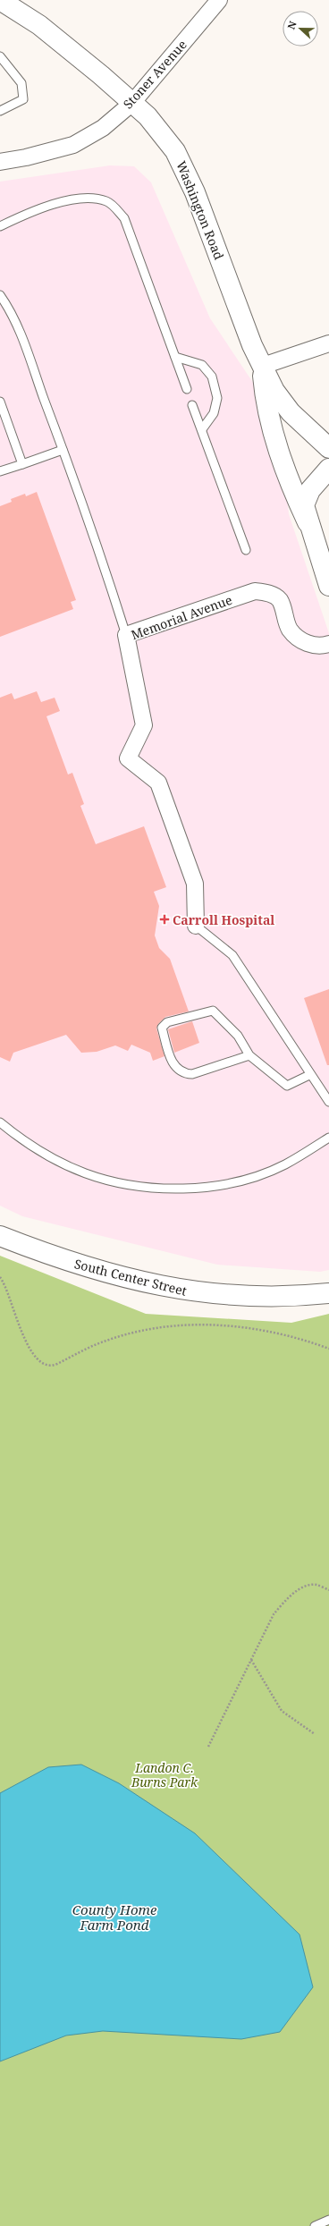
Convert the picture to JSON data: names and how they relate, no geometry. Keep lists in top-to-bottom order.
{
  "streets": {
    "main road": ["Washington Road", "South Center Street"],
    "street": ["Stoner Avenue", "Memorial Avenue"]
  },
  "crossings": [
    ["Stoner Avenue", "Washington Road"]
  ],
  "water": ["County Home Farm Pond"],
  "parks": ["Landon C. Burns Park"],
  "places": {
    "health": ["Carroll Hospital"]
  },
  "north": "left"
}
